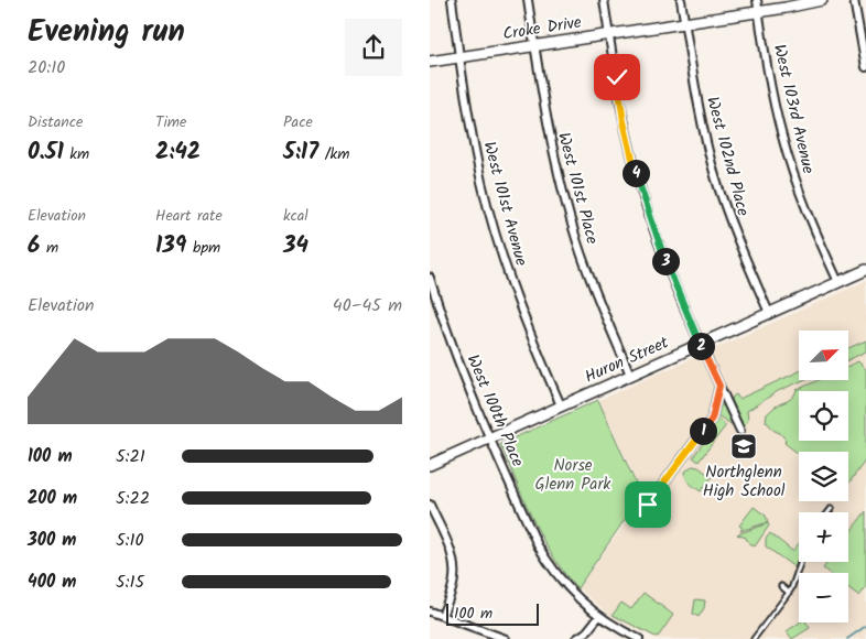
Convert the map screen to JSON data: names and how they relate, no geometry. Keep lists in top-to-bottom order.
{
  "streets": {
    "main road": ["Croke Drive", "Huron Street"],
    "street": [
      "West 103rd Avenue",
      "West 102nd Place",
      "West 101st Place",
      "West 101st Avenue",
      "West 100th Place"
    ]
  },
  "crossings": [
    ["Croke Drive", "West 103rd Avenue"],
    ["Croke Drive", "West 102nd Place"],
    ["Croke Drive", "West 101st Place"],
    ["Croke Drive", "West 101st Avenue"],
    ["West 103rd Avenue", "Huron Street"],
    ["West 102nd Place", "Huron Street"],
    ["West 101st Place", "Huron Street"],
    ["West 101st Avenue", "Huron Street"],
    ["Huron Street", "West 100th Place"]
  ],
  "parks": ["Norse Glenn Park"],
  "places": {
    "school or university": ["Northglenn High School"]
  },
  "scale_bar": "100 m",
  "north": "top right",
  "page": {
    "heading": ["Evening run", "20:10"],
    "stats": [
      ["Distance", "0.51 km"],
      ["Time", "2:42"],
      ["Pace", "5:17 /km"],
      ["Elevation", "6 m"],
      ["Heart rate", "139 bpm"],
      ["kcal", "34"]
    ],
    "pins": [
      "4",
      "3",
      "2",
      "1"
    ],
    "chart": ["Elevation", "40–45 m"],
    "map_buttons": ["+", "−"],
    "list": [
      {
        "name": "100 m",
        "note": "5:21"
      },
      {
        "name": "200 m",
        "note": "5:22"
      },
      {
        "name": "300 m",
        "note": "5:10"
      },
      {
        "name": "400 m",
        "note": "5:15"
      }
    ],
    "scale": "100 m"
  }
}
